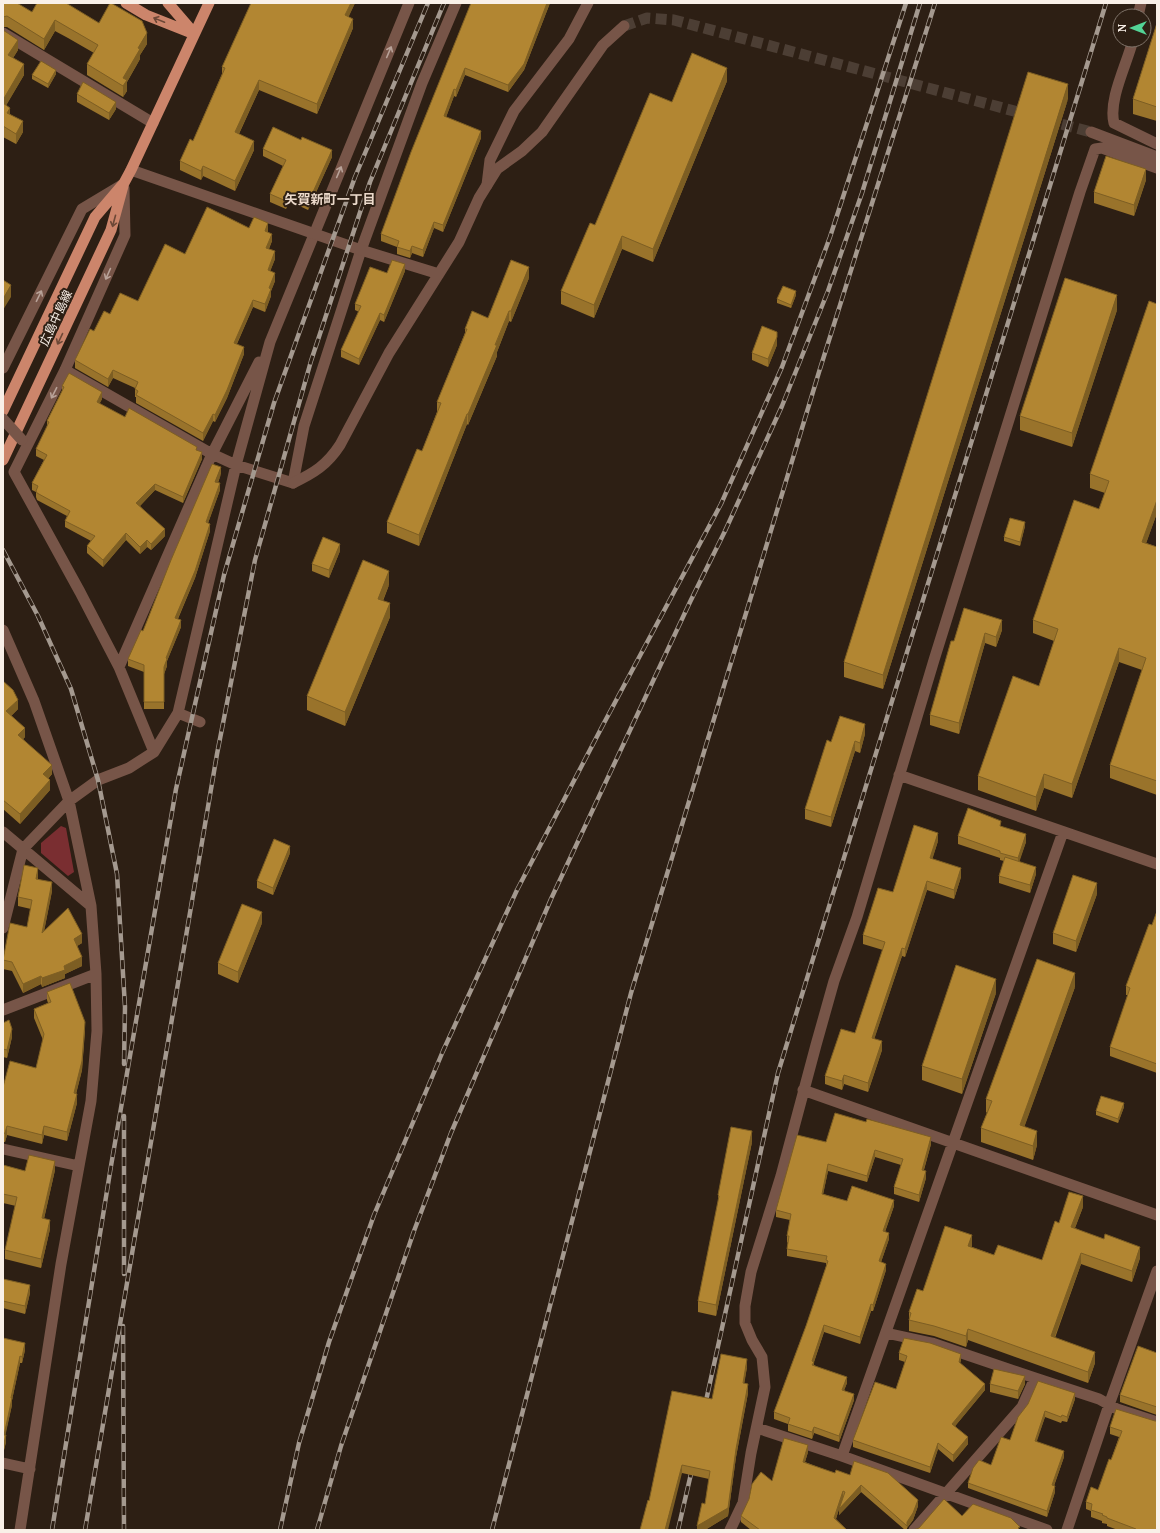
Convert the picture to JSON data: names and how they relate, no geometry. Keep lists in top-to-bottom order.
{
  "streets": {
    "main road": ["広島中島線"]
  },
  "districts": ["矢賀新町一丁目"],
  "north": "left"
}
